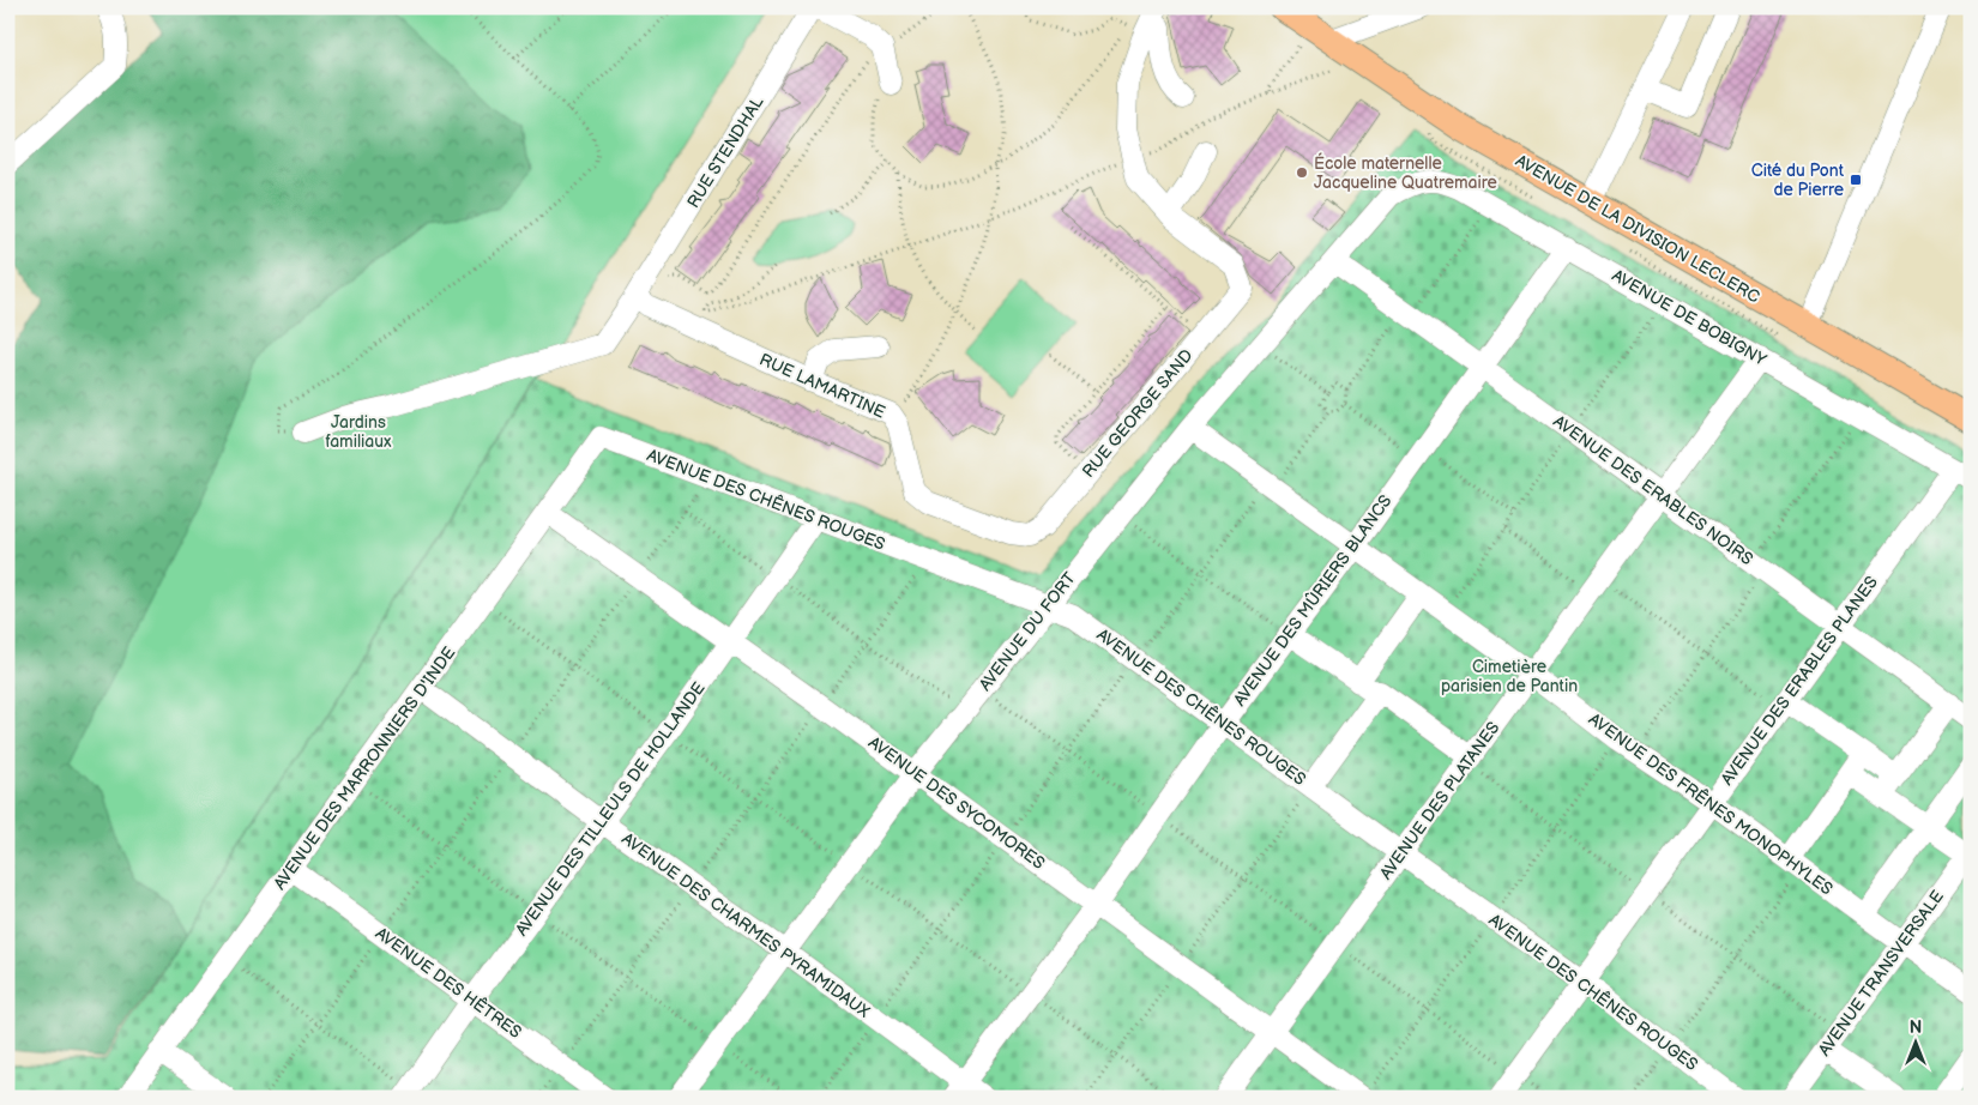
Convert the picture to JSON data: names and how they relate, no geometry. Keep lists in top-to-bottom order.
{
  "streets": {
    "main road": ["AVENUE DE LA DIVISION LECLERC"],
    "street": [
      "RUE STENDHAL",
      "AVENUE DE BOBIGNY",
      "RUE LAMARTINE",
      "RUE GEORGE SAND",
      "AVENUE DES ERABLES NOIRS",
      "AVENUE DES CHÊNES ROUGES",
      "AVENUE DES MÛRIERS BLANCS",
      "AVENUE DU FORT",
      "AVENUE DES ERABLES PLANES",
      "AVENUE DES MARRONNIERS D'INDE",
      "AVENUE DES PLATANES",
      "AVENUE DES SYCOMORES",
      "AVENUE DES FRÊNES MONOPHYLES",
      "AVENUE DES TILLEULS DE HOLLANDE",
      "AVENUE DES CHARMES PYRAMIDAUX",
      "AVENUE TRANSVERSALE",
      "AVENUE DES HÊTRES"
    ]
  },
  "crossings": [
    ["RUE STENDHAL", "RUE LAMARTINE"],
    ["AVENUE DE BOBIGNY", "AVENUE DES MÛRIERS BLANCS"],
    ["AVENUE DE BOBIGNY", "AVENUE DU FORT"],
    ["AVENUE DE BOBIGNY", "AVENUE DES ERABLES PLANES"],
    ["AVENUE DE BOBIGNY", "AVENUE DES PLATANES"],
    ["RUE LAMARTINE", "RUE GEORGE SAND"],
    ["AVENUE DES ERABLES NOIRS", "AVENUE DES MÛRIERS BLANCS"],
    ["AVENUE DES ERABLES NOIRS", "AVENUE DU FORT"],
    ["AVENUE DES ERABLES NOIRS", "AVENUE DES ERABLES PLANES"],
    ["AVENUE DES ERABLES NOIRS", "AVENUE DES PLATANES"],
    ["AVENUE DES CHÊNES ROUGES", "AVENUE DES MÛRIERS BLANCS"],
    ["AVENUE DES CHÊNES ROUGES", "AVENUE DU FORT"],
    ["AVENUE DES CHÊNES ROUGES", "AVENUE DES ERABLES PLANES"],
    ["AVENUE DES CHÊNES ROUGES", "AVENUE DES MARRONNIERS D'INDE"],
    ["AVENUE DES CHÊNES ROUGES", "AVENUE DES PLATANES"],
    ["AVENUE DES CHÊNES ROUGES", "AVENUE DES TILLEULS DE HOLLANDE"],
    ["AVENUE DES MÛRIERS BLANCS", "AVENUE DES SYCOMORES"],
    ["AVENUE DES MÛRIERS BLANCS", "AVENUE DES FRÊNES MONOPHYLES"],
    ["AVENUE DES MÛRIERS BLANCS", "AVENUE DES CHARMES PYRAMIDAUX"],
    ["AVENUE DU FORT", "AVENUE DES SYCOMORES"],
    ["AVENUE DU FORT", "AVENUE DES FRÊNES MONOPHYLES"],
    ["AVENUE DU FORT", "AVENUE DES CHARMES PYRAMIDAUX"],
    ["AVENUE DES ERABLES PLANES", "AVENUE DES FRÊNES MONOPHYLES"],
    ["AVENUE DES MARRONNIERS D'INDE", "AVENUE DES SYCOMORES"],
    ["AVENUE DES MARRONNIERS D'INDE", "AVENUE DES CHARMES PYRAMIDAUX"],
    ["AVENUE DES MARRONNIERS D'INDE", "AVENUE DES HÊTRES"],
    ["AVENUE DES PLATANES", "AVENUE DES SYCOMORES"],
    ["AVENUE DES PLATANES", "AVENUE DES FRÊNES MONOPHYLES"],
    ["AVENUE DES SYCOMORES", "AVENUE DES TILLEULS DE HOLLANDE"],
    ["AVENUE DES FRÊNES MONOPHYLES", "AVENUE TRANSVERSALE"],
    ["AVENUE DES TILLEULS DE HOLLANDE", "AVENUE DES CHARMES PYRAMIDAUX"],
    ["AVENUE DES TILLEULS DE HOLLANDE", "AVENUE DES HÊTRES"]
  ],
  "parks": ["Jardins familiaux", "Cimetière parisien de Pantin"],
  "places": {
    "other": ["École maternelle Jacqueline Quatremaire"],
    "transit": ["Cité du Pont de Pierre"]
  },
  "north": "top"
}
